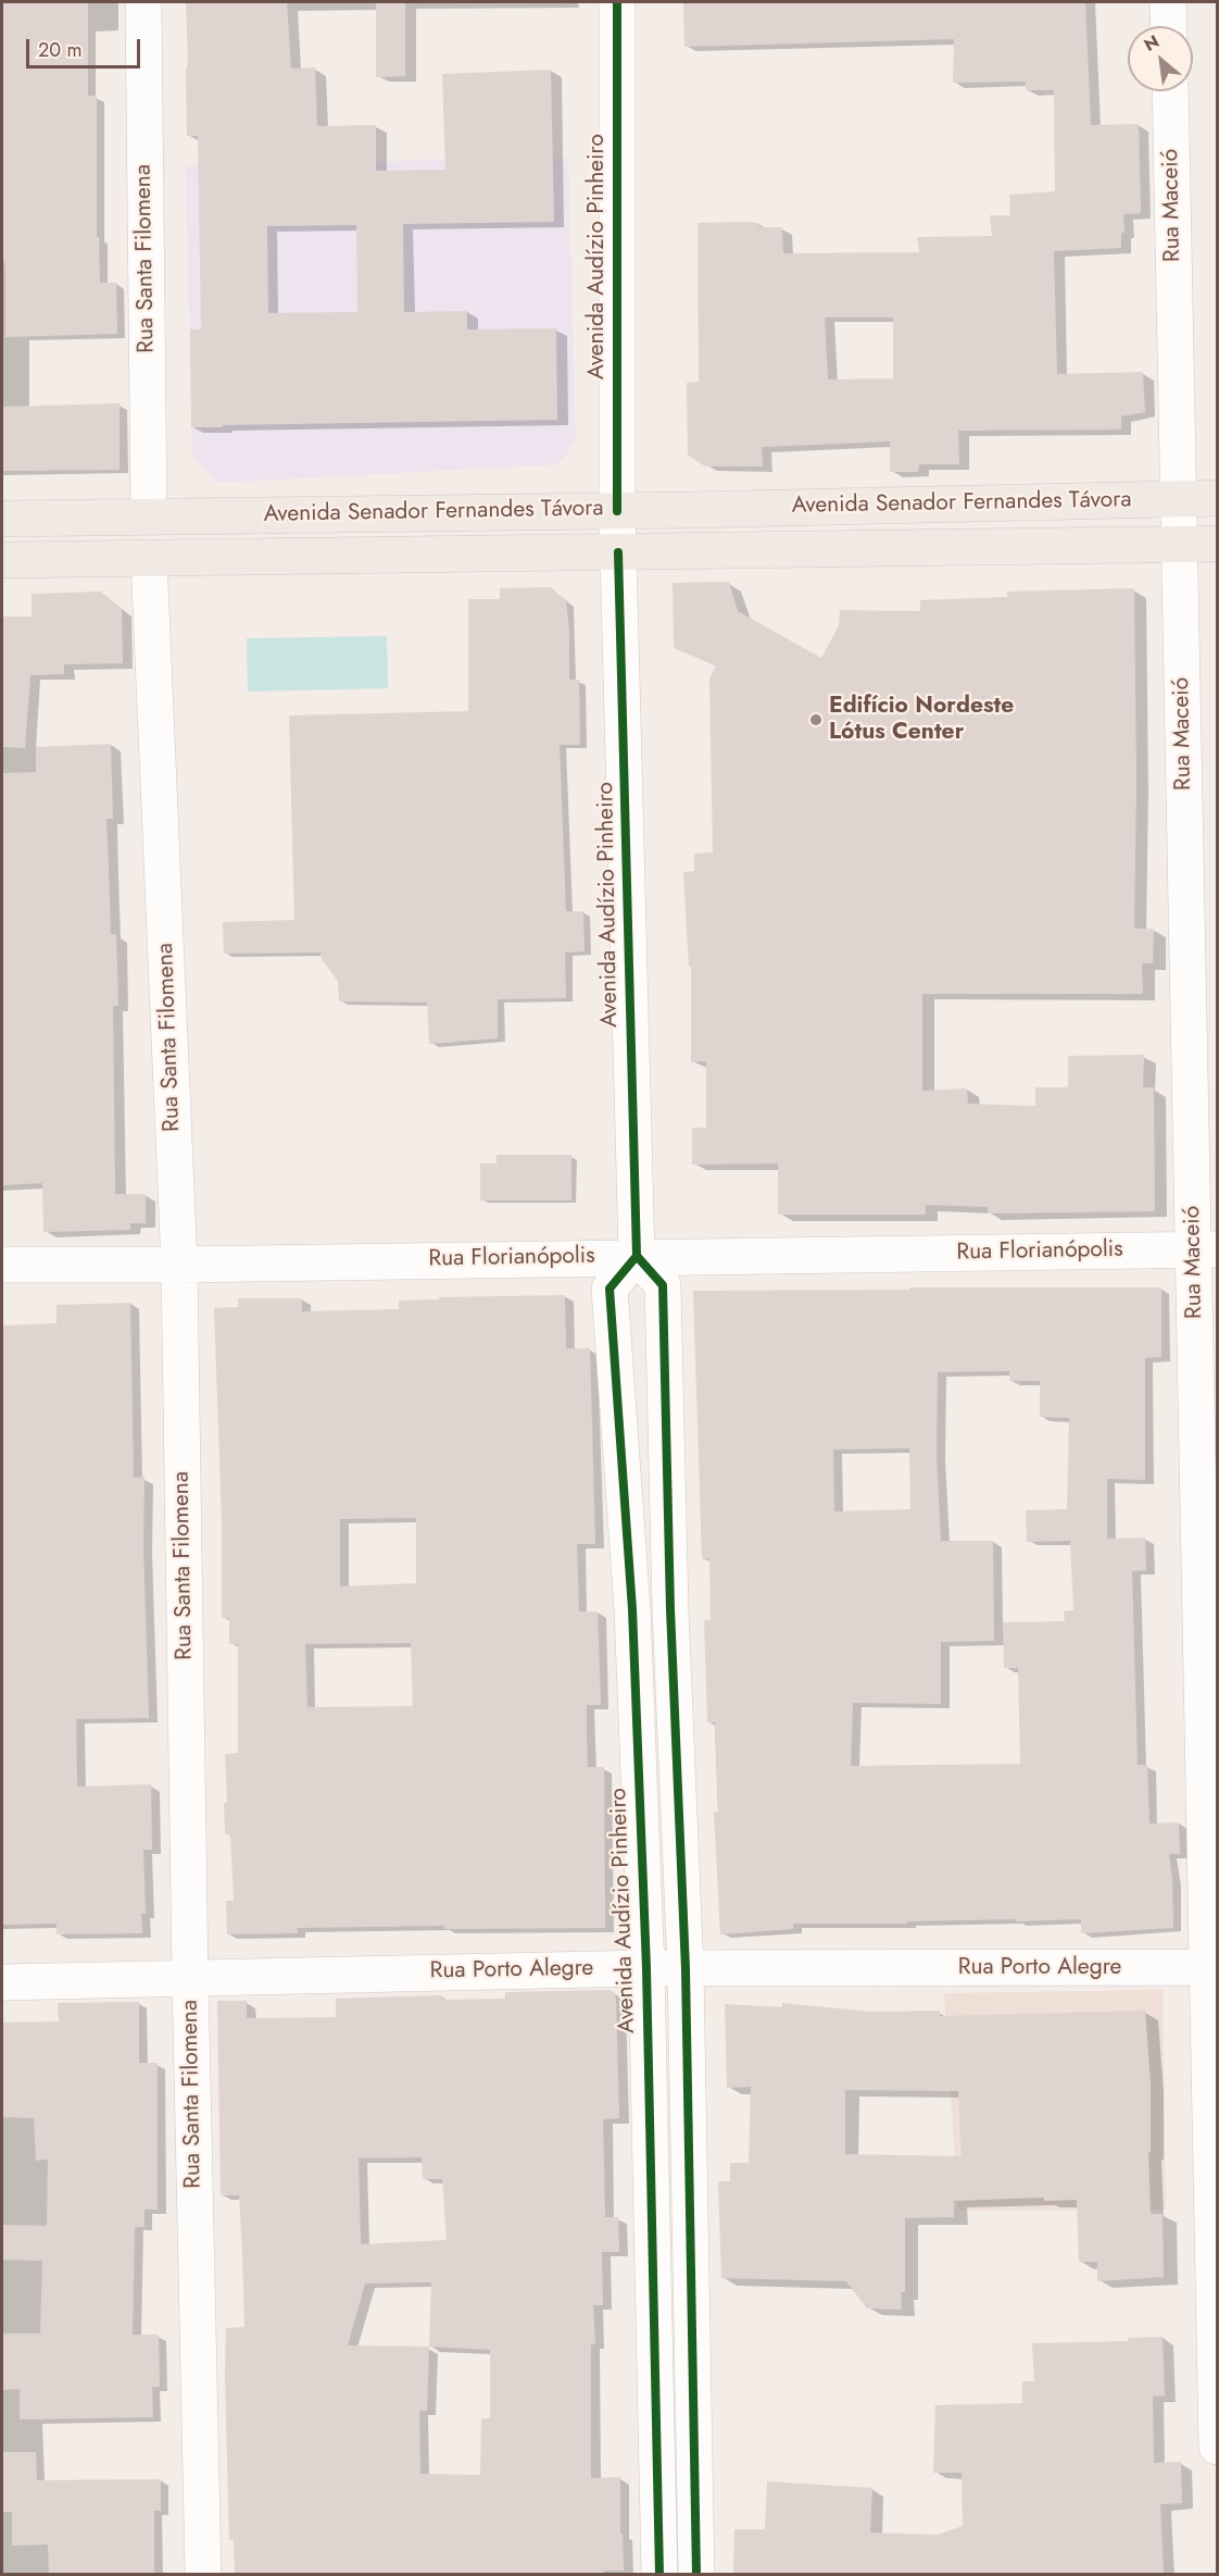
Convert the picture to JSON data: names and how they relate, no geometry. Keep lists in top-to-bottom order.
{
  "streets": {
    "main road": ["Avenida Senador Fernandes Távora"],
    "street": [
      "Rua Maceió",
      "Avenida Audízio Pinheiro",
      "Rua Santa Filomena",
      "Rua Florianópolis",
      "Rua Porto Alegre"
    ]
  },
  "crossings": [
    ["Rua Maceió", "Avenida Senador Fernandes Távora"],
    ["Rua Maceió", "Rua Florianópolis"],
    ["Rua Maceió", "Rua Porto Alegre"],
    ["Avenida Audízio Pinheiro", "Avenida Senador Fernandes Távora"],
    ["Avenida Audízio Pinheiro", "Rua Florianópolis"],
    ["Avenida Audízio Pinheiro", "Rua Porto Alegre"],
    ["Rua Santa Filomena", "Avenida Senador Fernandes Távora"],
    ["Rua Santa Filomena", "Rua Florianópolis"],
    ["Rua Santa Filomena", "Rua Porto Alegre"]
  ],
  "places": ["Edifício Nordeste Lótus Center"],
  "scale_bar": "20 m",
  "north": "top left"
}
